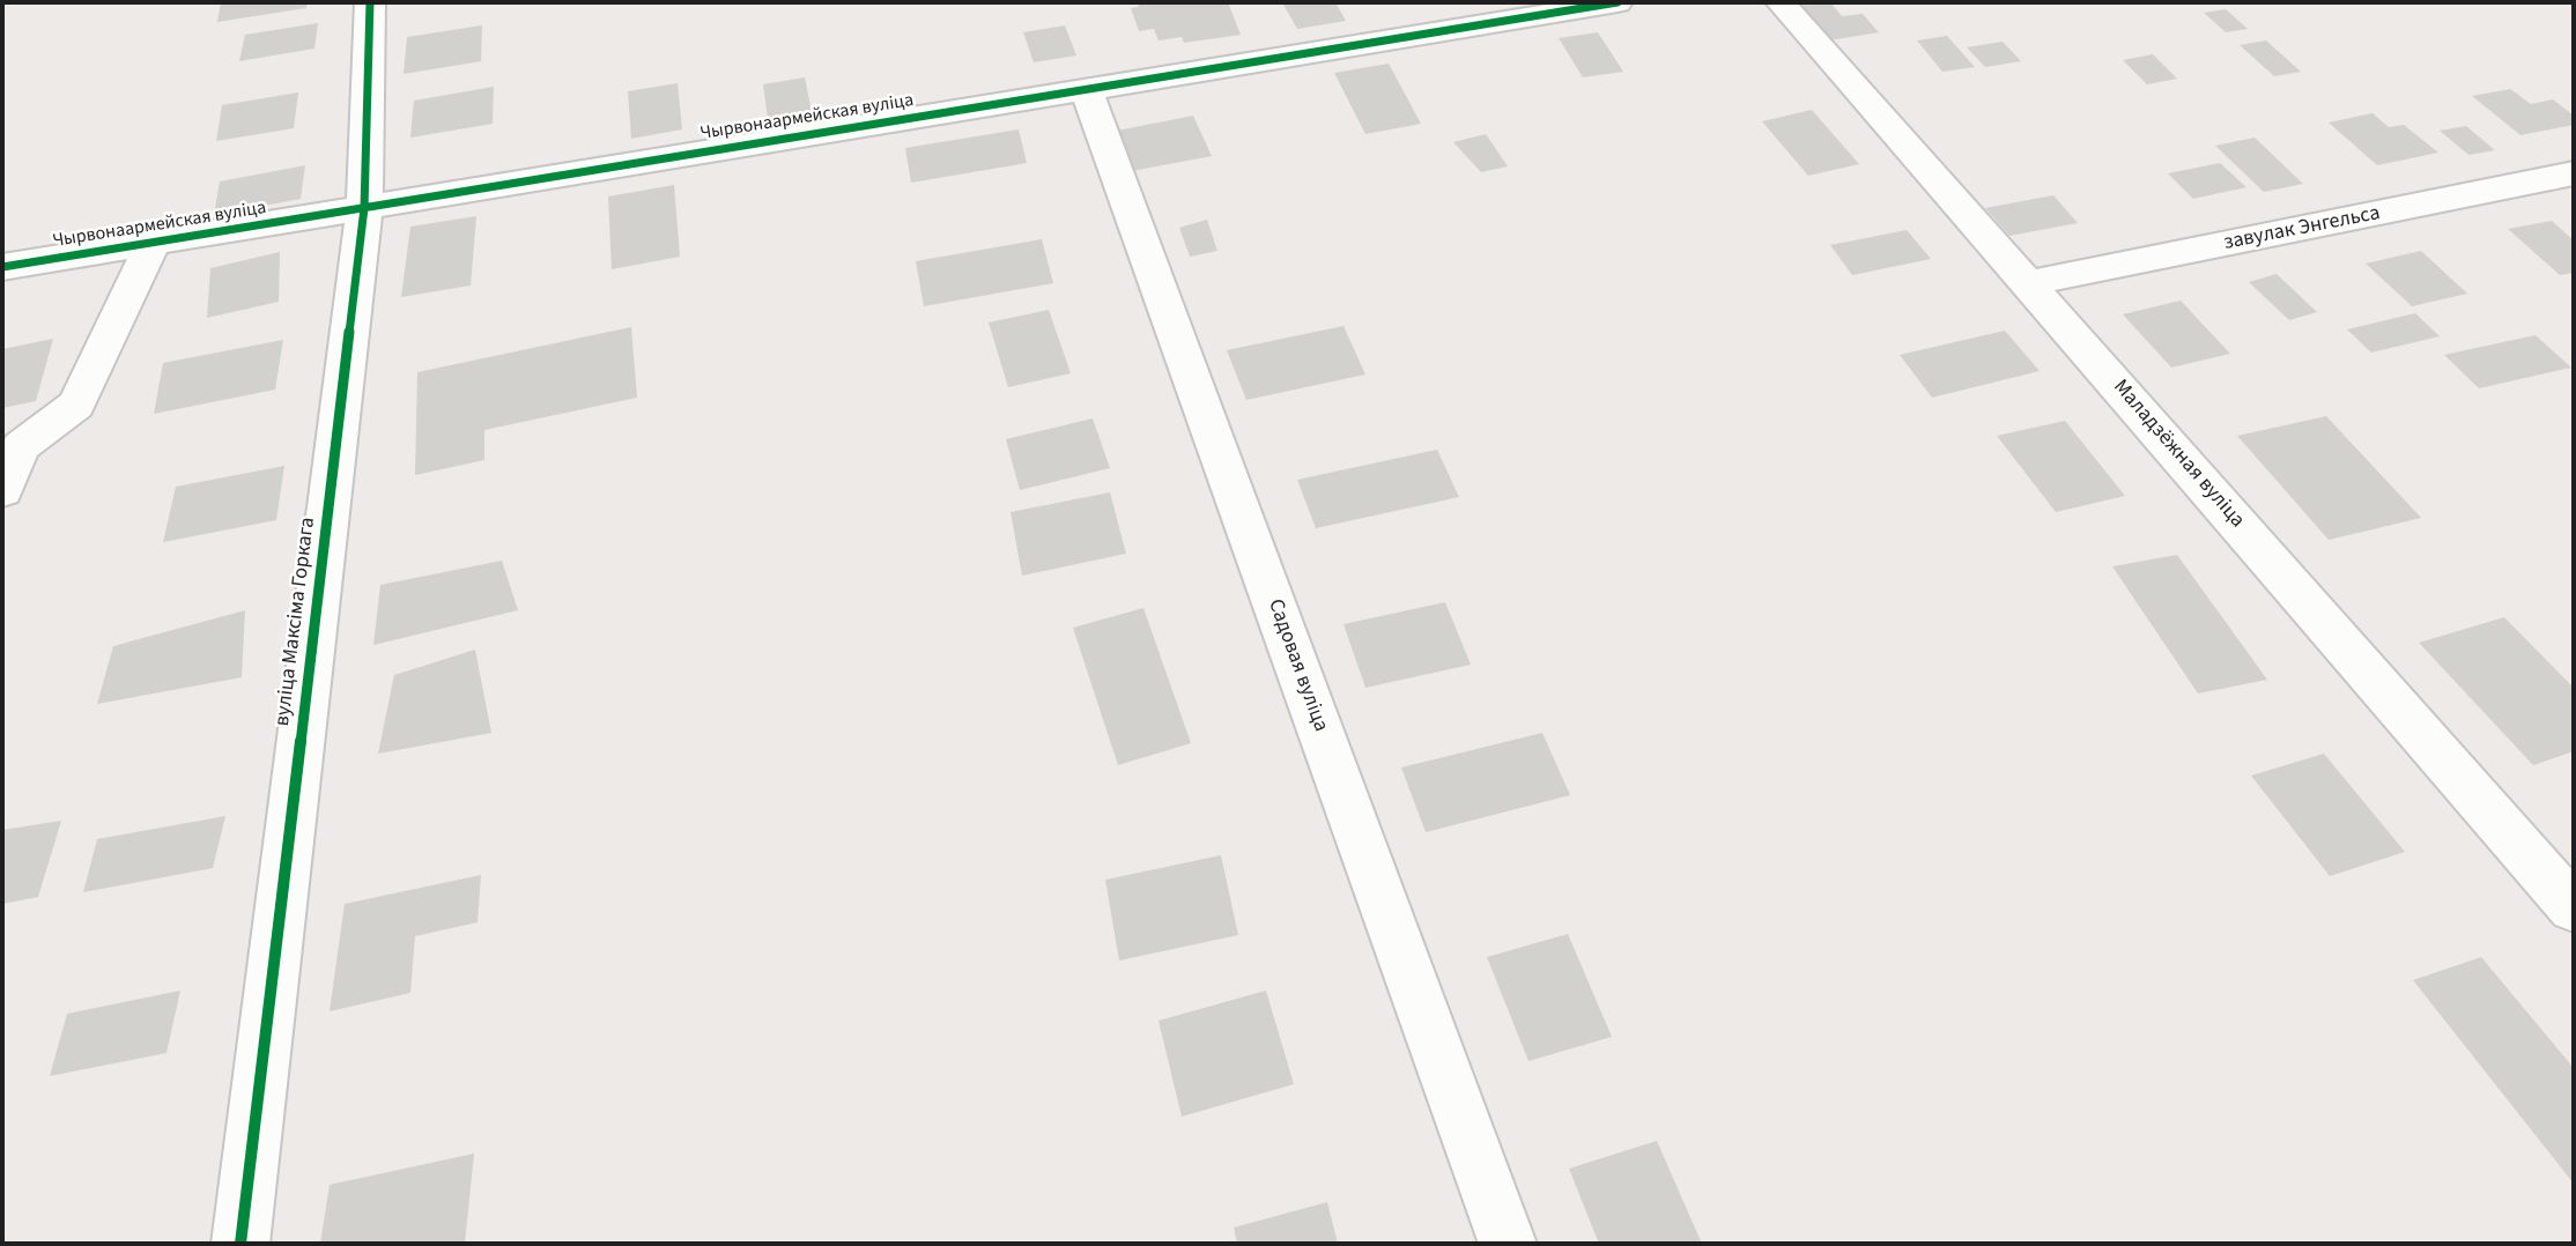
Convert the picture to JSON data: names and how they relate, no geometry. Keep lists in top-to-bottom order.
{
  "streets": {
    "street": [
      "Чырвонаармейская вуліца",
      "завулак Энгельса",
      "Маладзёжная вуліца",
      "вуліца Максіма Горкага",
      "Садовая вуліца"
    ]
  },
  "crossings": [
    ["Чырвонаармейская вуліца", "вуліца Максіма Горкага"],
    ["Чырвонаармейская вуліца", "Садовая вуліца"],
    ["завулак Энгельса", "Маладзёжная вуліца"]
  ]
}
